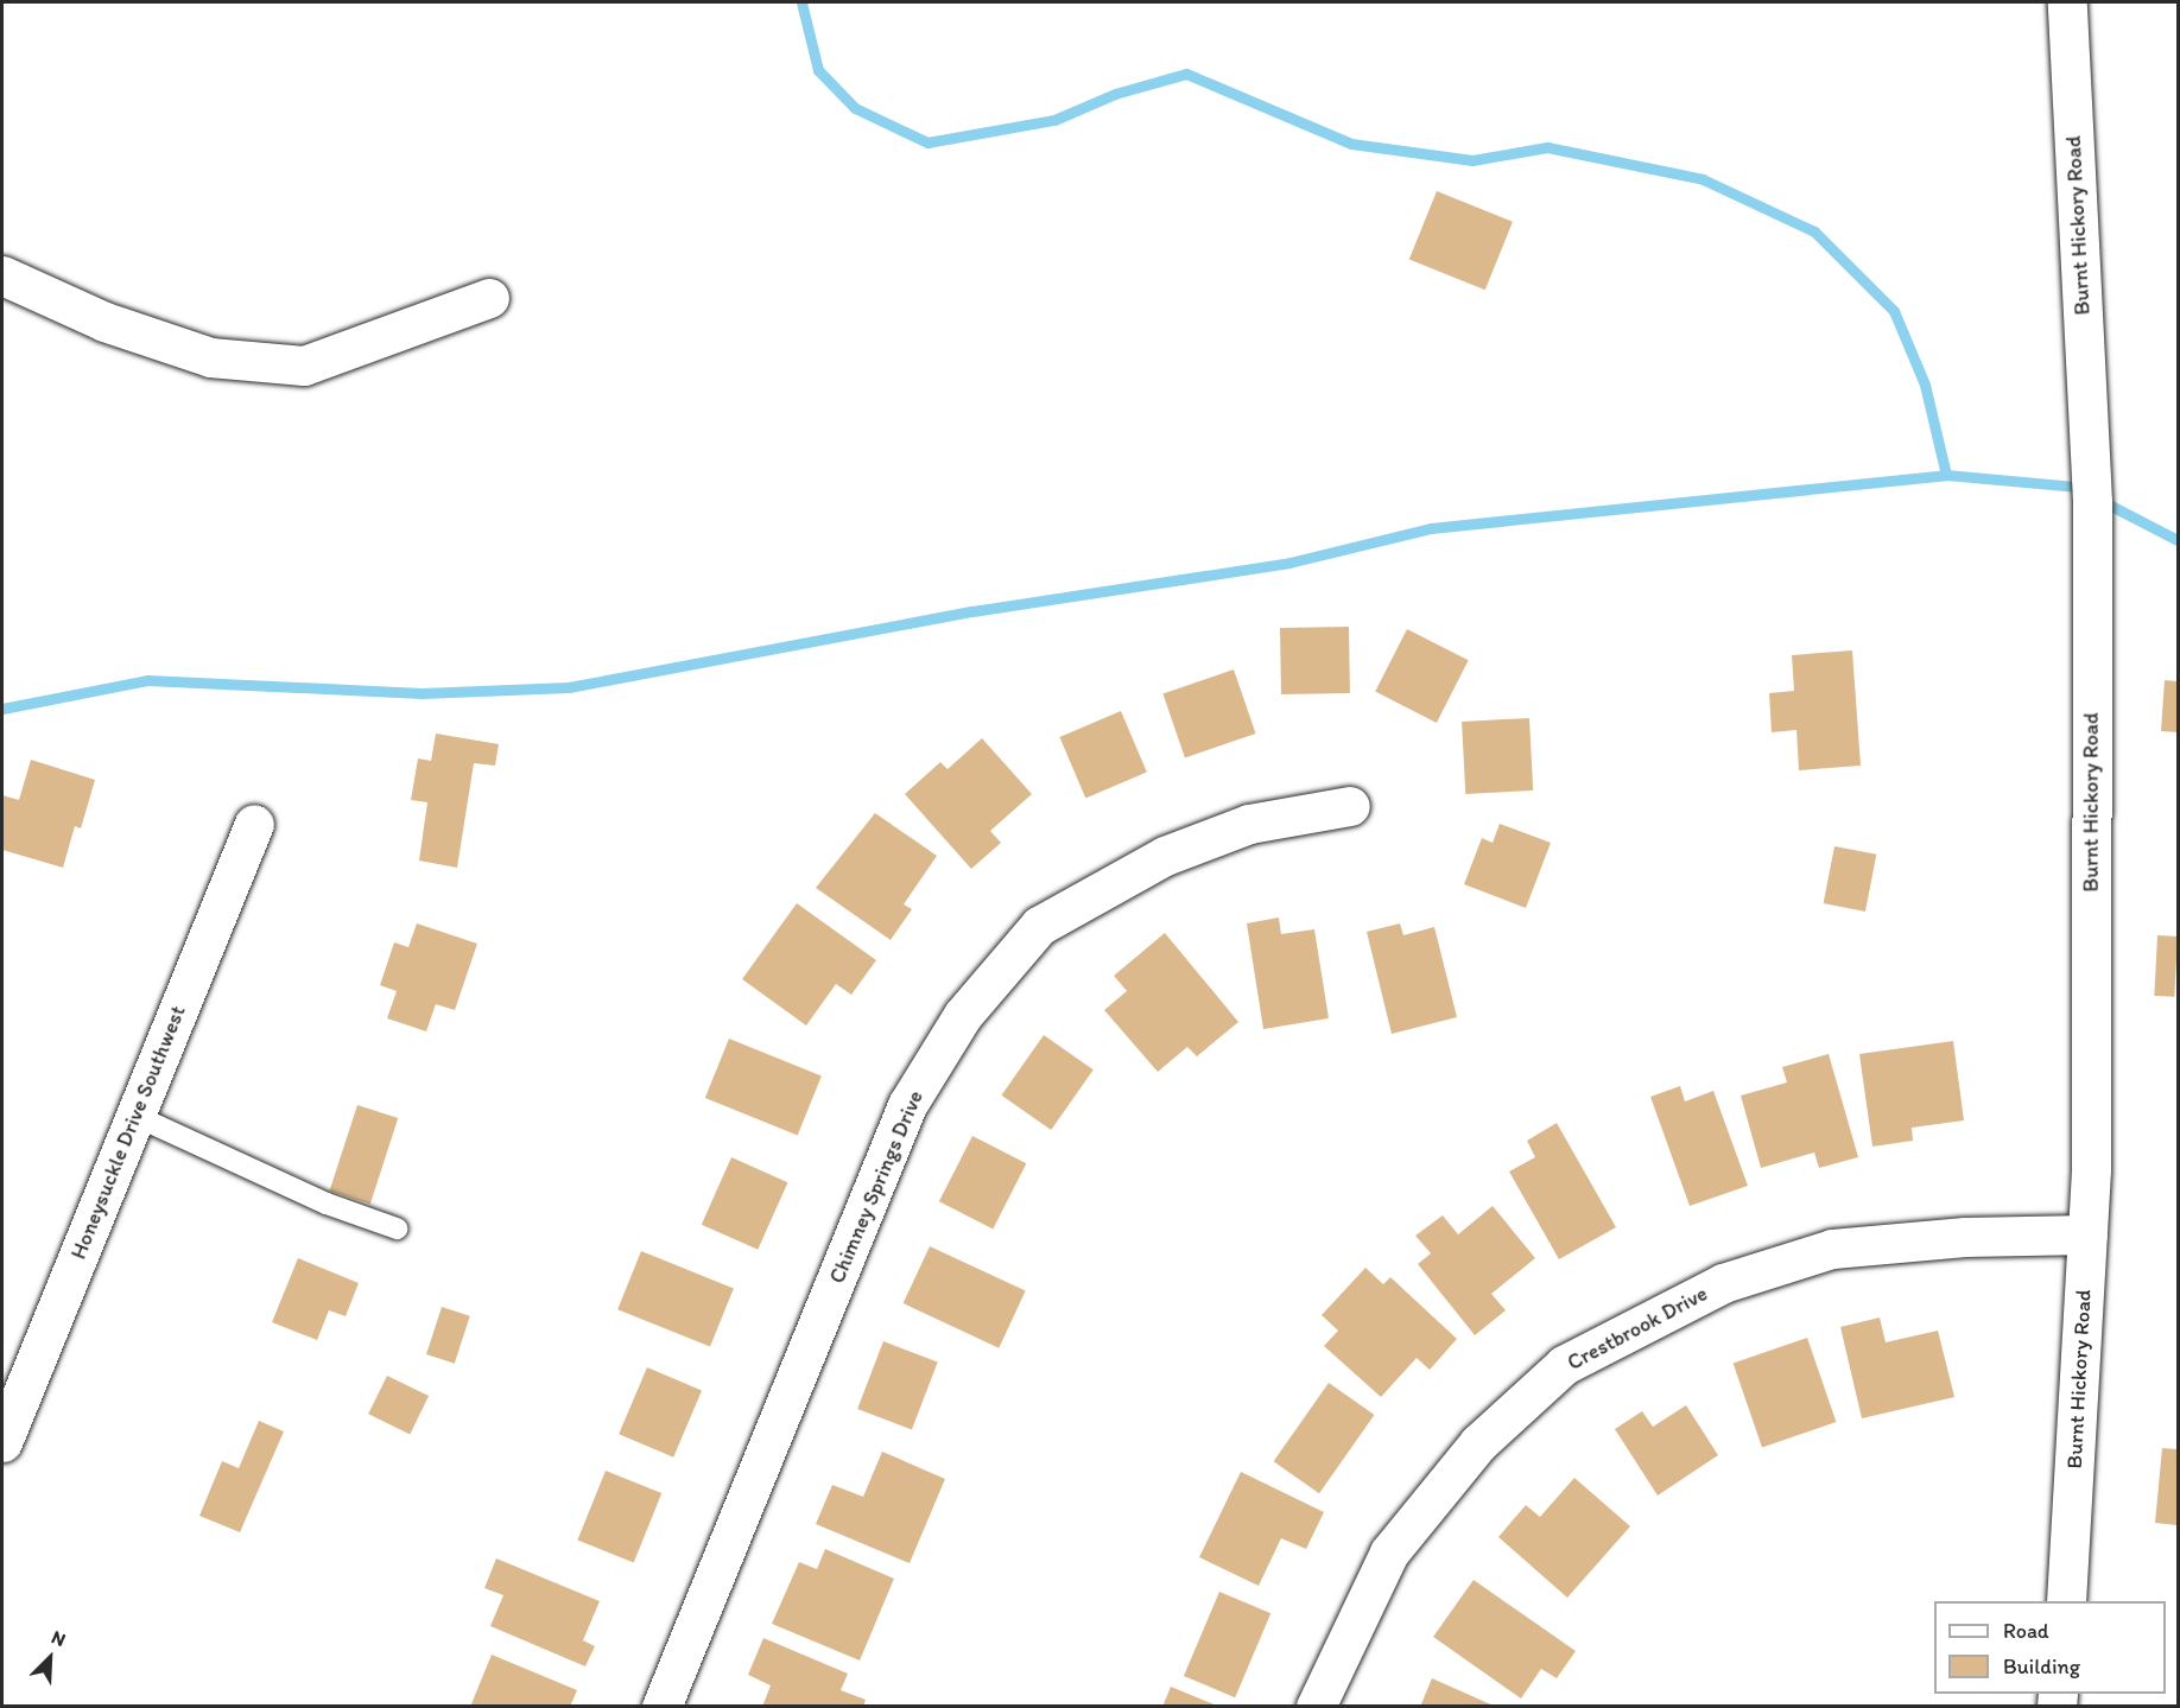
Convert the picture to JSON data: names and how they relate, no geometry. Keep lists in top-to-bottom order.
{
  "streets": {
    "street": [
      "Burnt Hickory Road",
      "Honeysuckle Drive Southwest",
      "Chimney Springs Drive",
      "Crestbrook Drive"
    ]
  },
  "crossings": [
    ["Burnt Hickory Road", "Crestbrook Drive"]
  ],
  "legend": ["Road", "Building"],
  "north": "top right"
}
